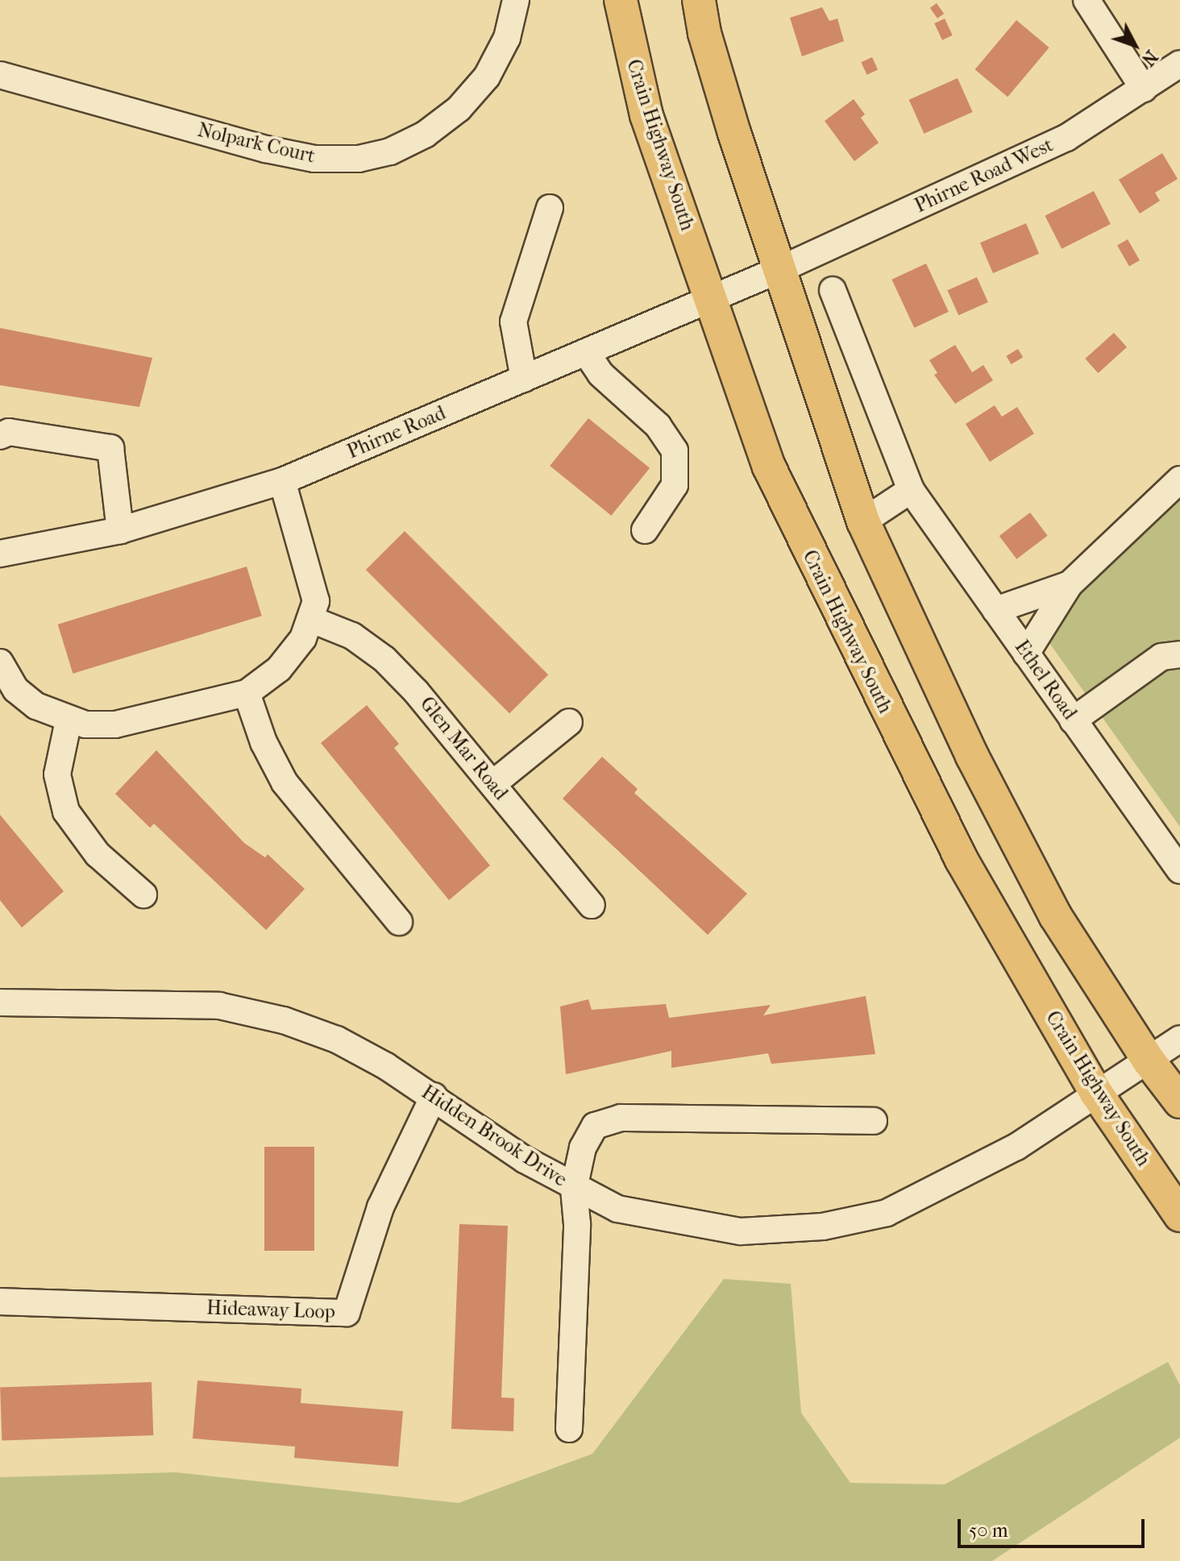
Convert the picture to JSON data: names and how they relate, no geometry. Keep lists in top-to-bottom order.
{
  "streets": {
    "main road": ["Crain Highway South"],
    "street": [
      "Nolpark Court",
      "Phirne Road West",
      "Phirne Road",
      "Ethel Road",
      "Glen Mar Road",
      "Hidden Brook Drive",
      "Hideaway Loop"
    ]
  },
  "crossings": [
    ["Crain Highway South", "Phirne Road"],
    ["Crain Highway South", "Hidden Brook Drive"],
    ["Phirne Road West", "Phirne Road"],
    ["Hidden Brook Drive", "Hideaway Loop"]
  ],
  "scale_bar": "50 m",
  "north": "bottom right"
}
